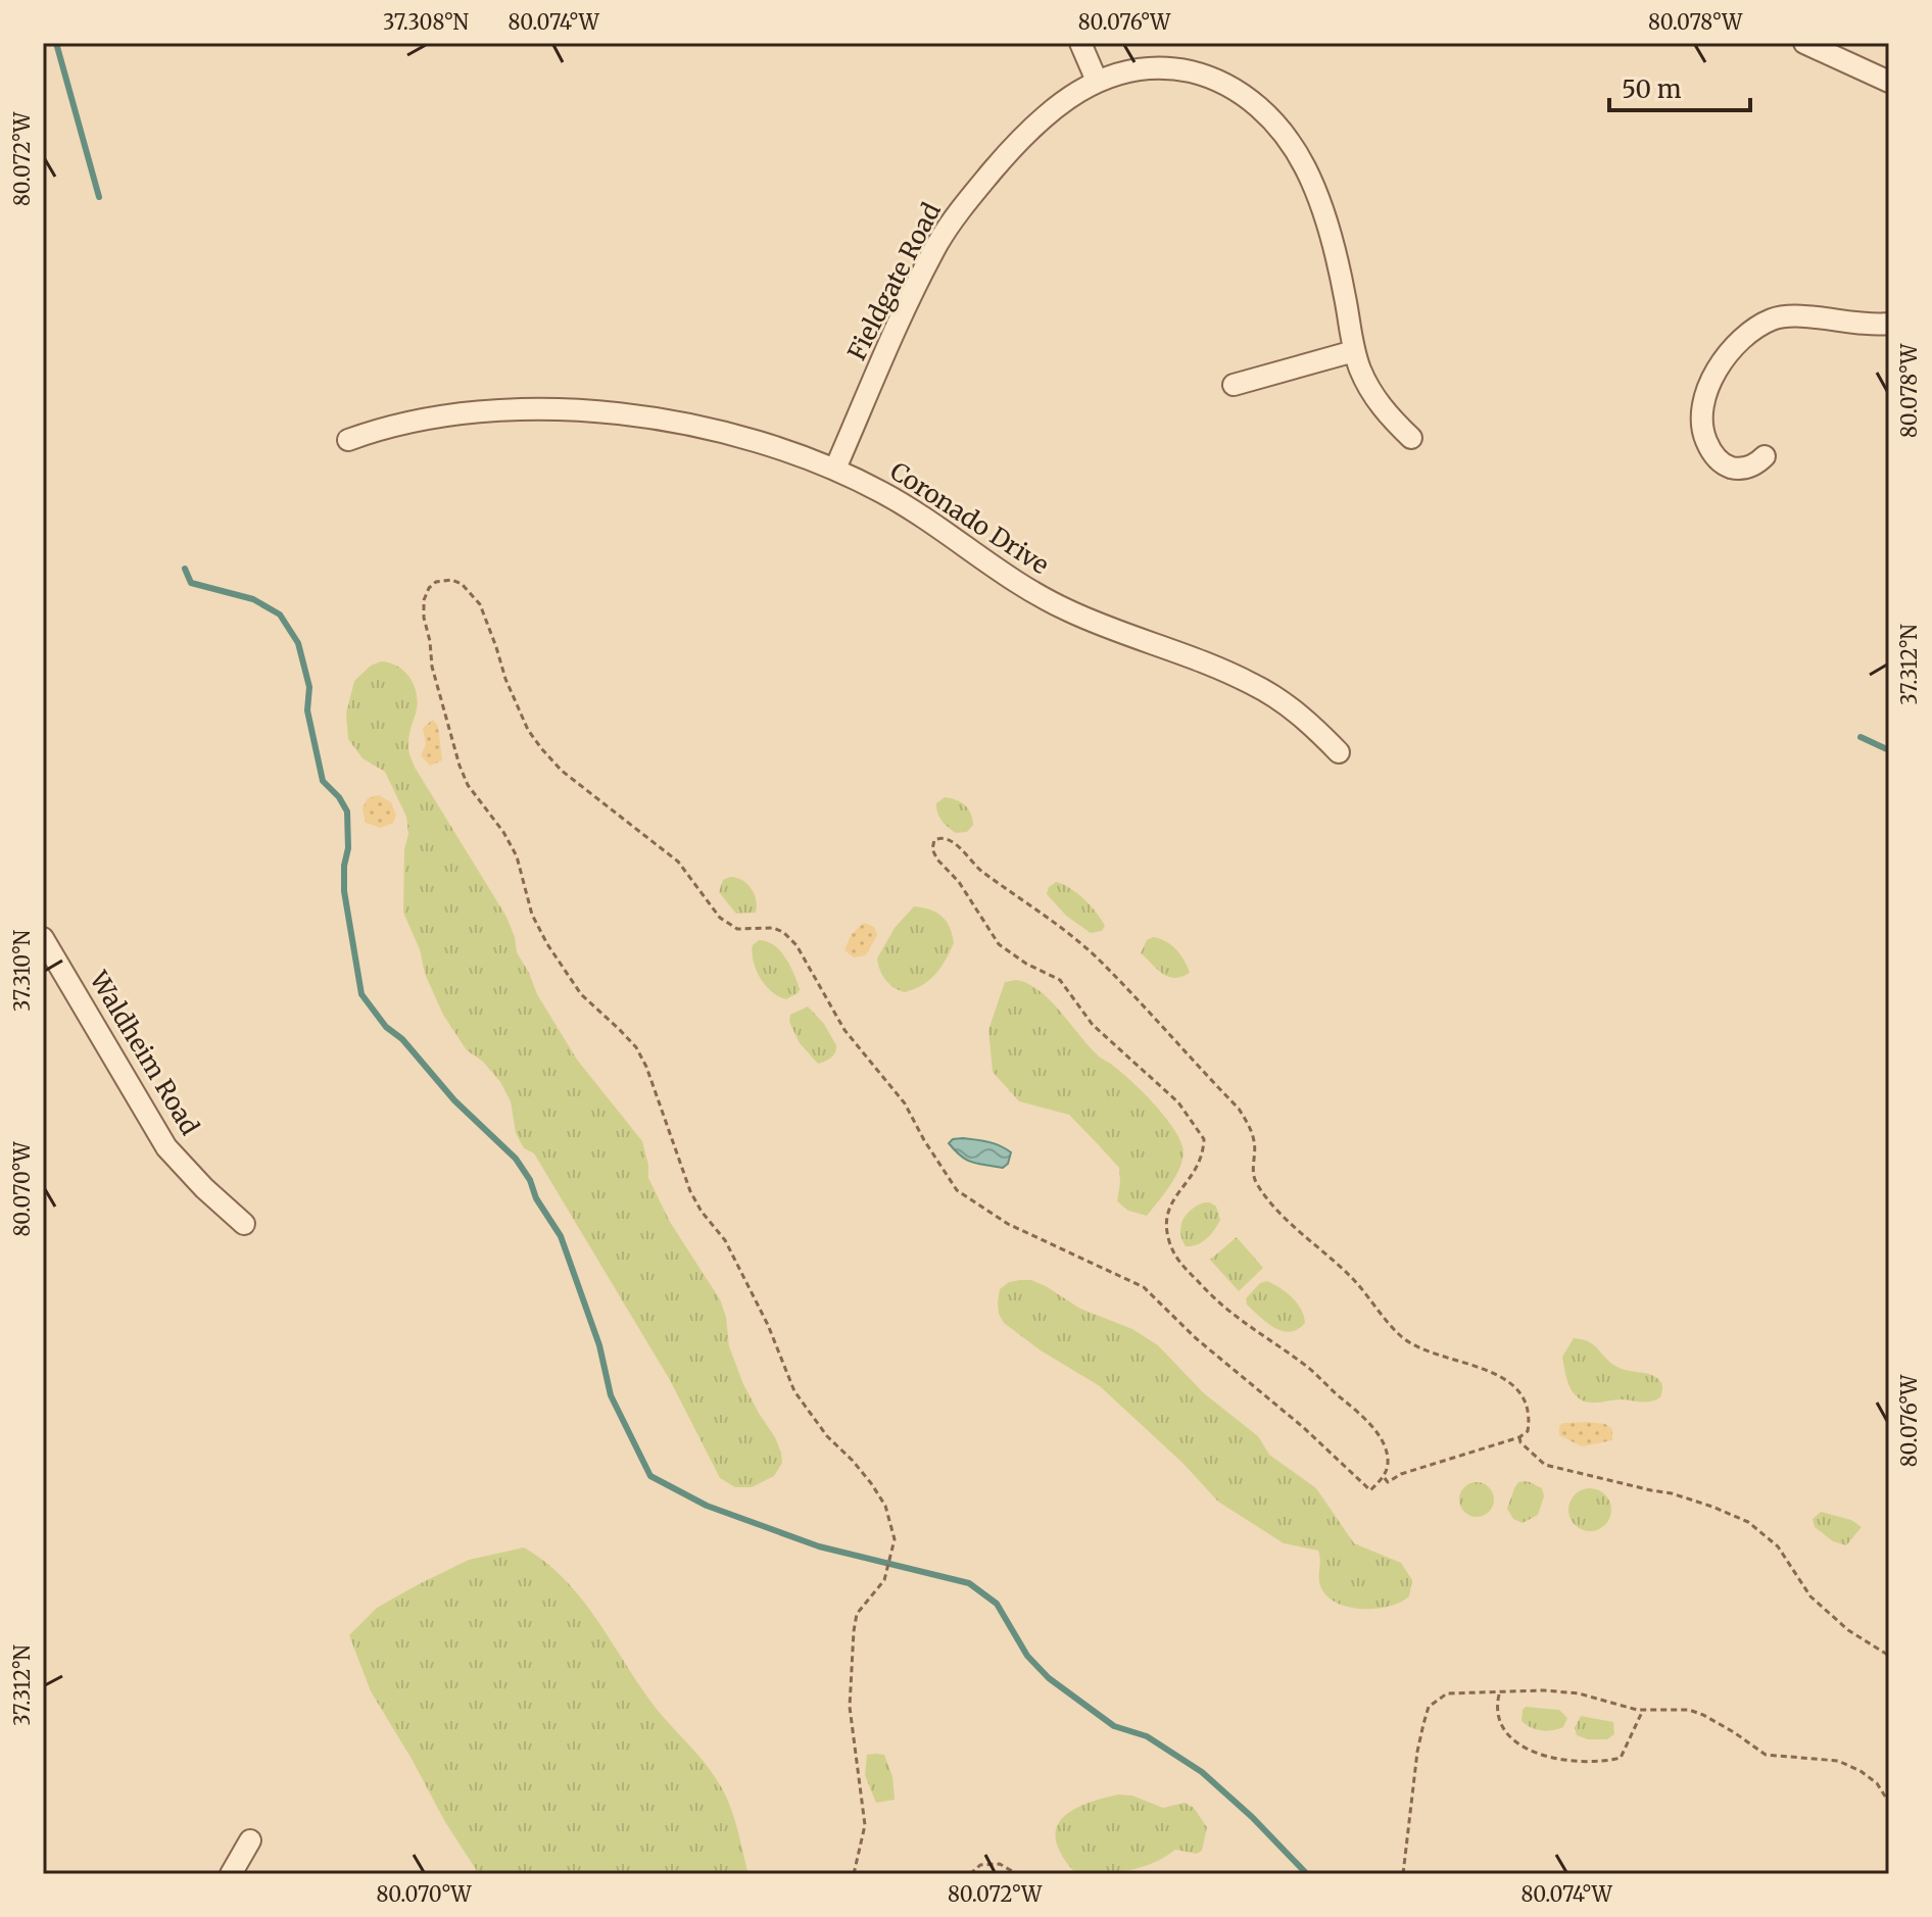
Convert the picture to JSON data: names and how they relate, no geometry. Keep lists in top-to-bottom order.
{
  "streets": {
    "street": ["Fieldgate Road", "Coronado Drive", "Waldheim Road"]
  },
  "crossings": [
    ["Fieldgate Road", "Coronado Drive"]
  ],
  "scale_bar": "50 m",
  "coordinates": [
    "37.308°N",
    "80.074°W",
    "80.076°W",
    "80.078°W",
    "80.072°W",
    "37.312°N",
    "37.310°N",
    "80.070°W"
  ]
}
